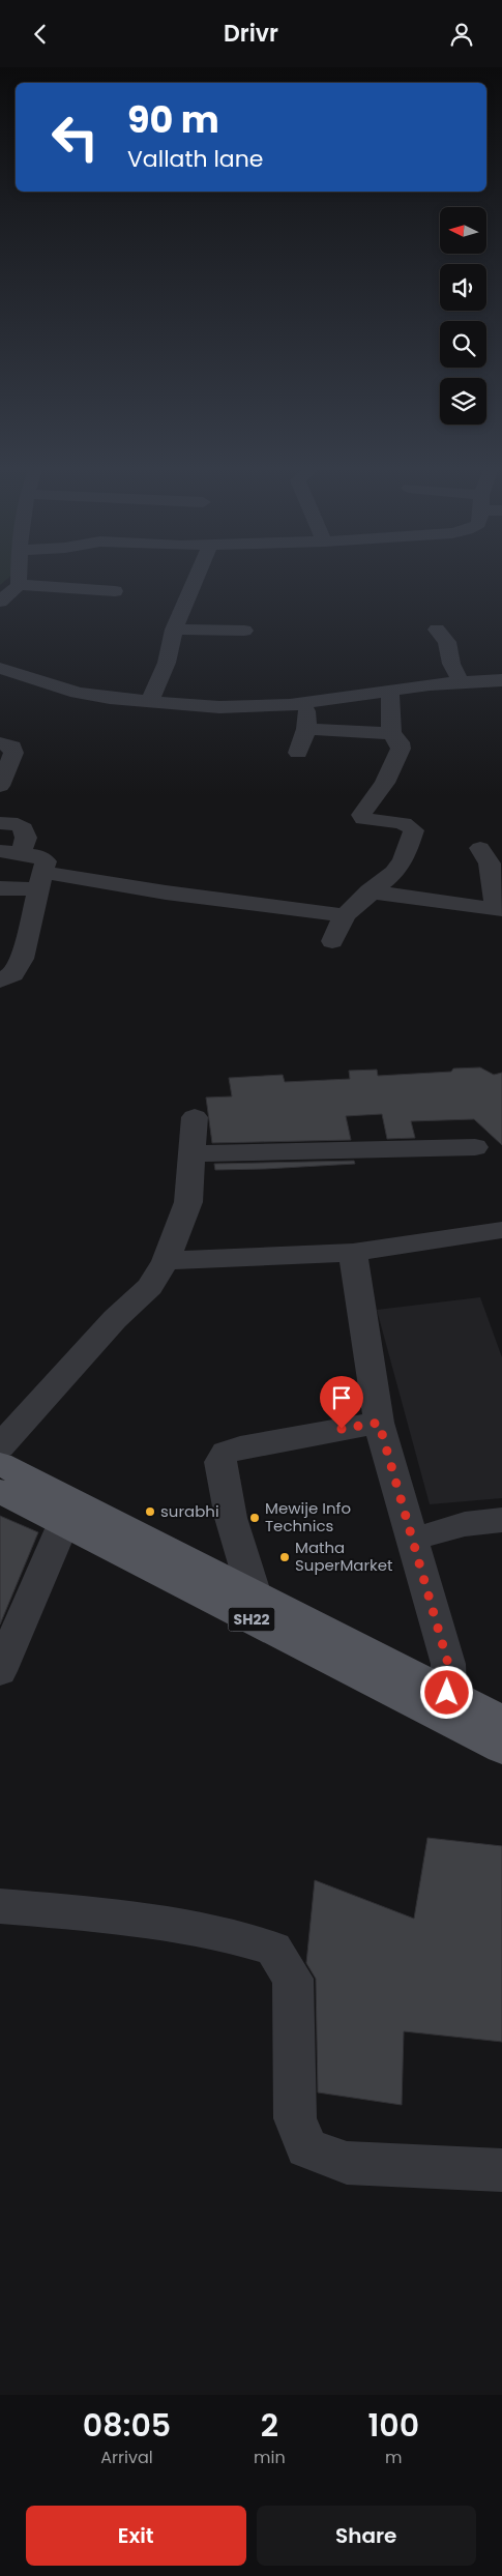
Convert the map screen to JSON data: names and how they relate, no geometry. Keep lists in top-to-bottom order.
{
  "streets": {
    "main road": ["SH22"]
  },
  "places": ["surabhi", "Mewije Info Technics", "Matha SuperMarket"],
  "north": "left",
  "page": {
    "header": "Drivr",
    "turn": ["90 m", "Vallath lane"],
    "eta": [
      "08:05",
      "Arrival",
      "2",
      "min",
      "100",
      "m"
    ],
    "buttons": ["Exit", "Share"]
  }
}
